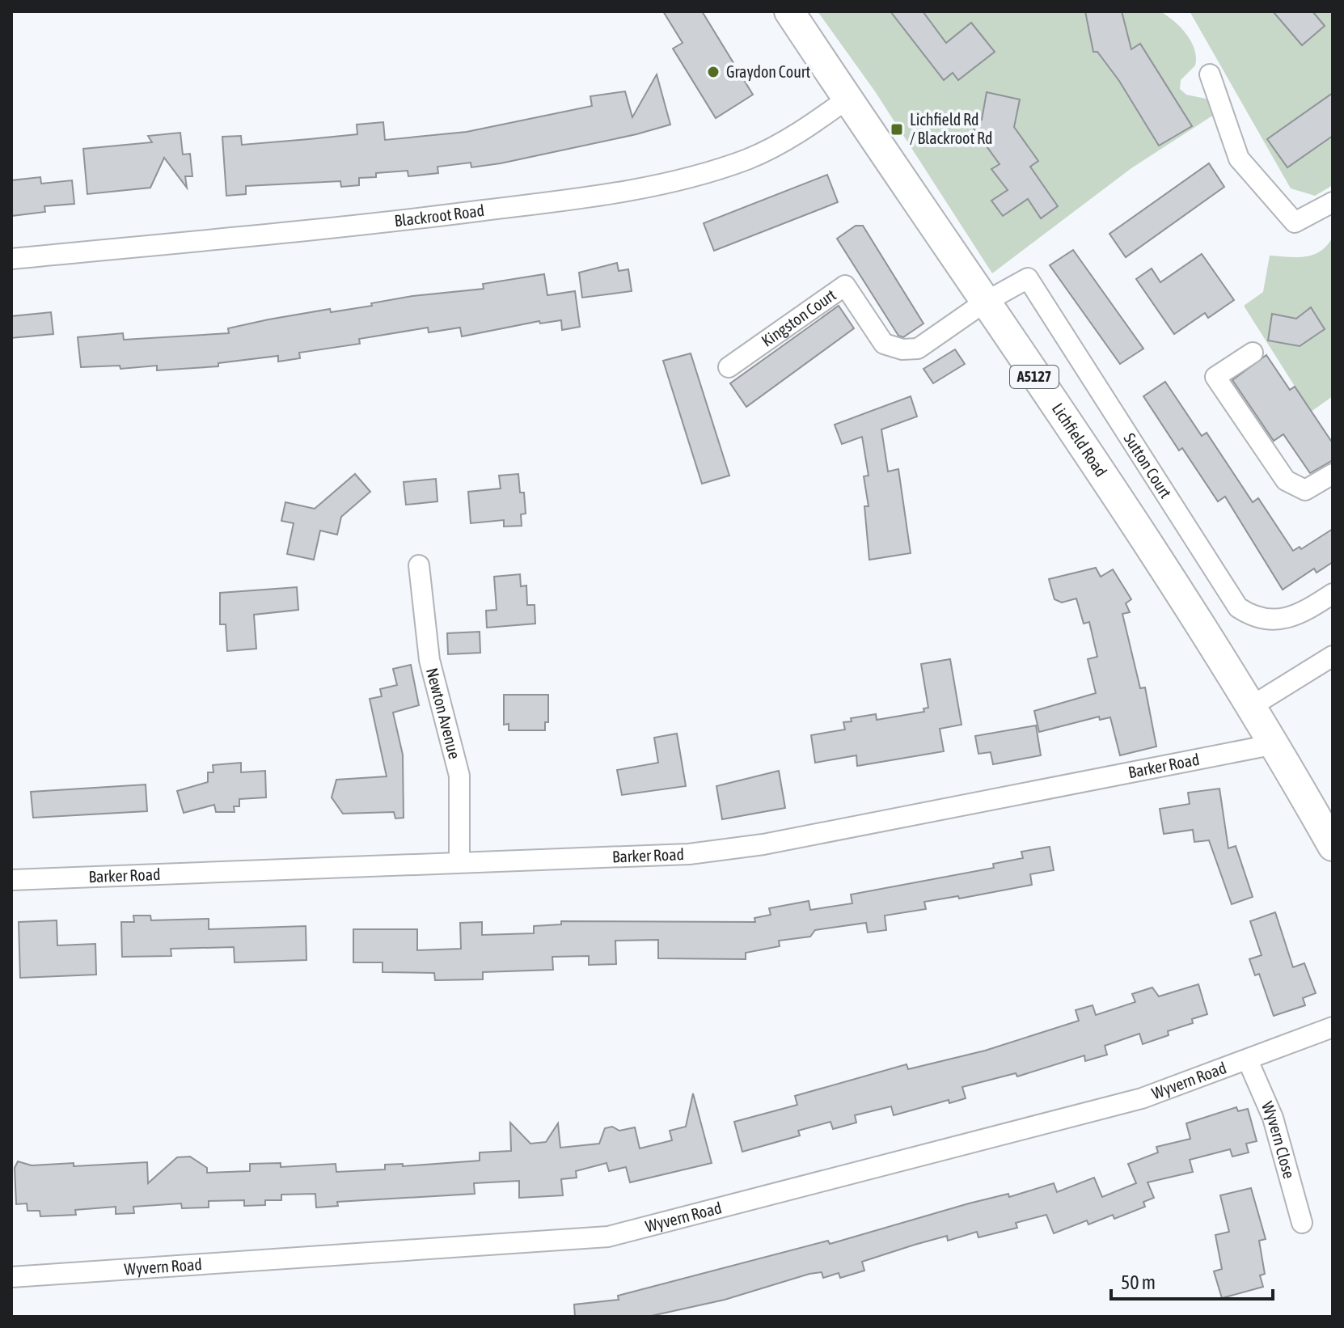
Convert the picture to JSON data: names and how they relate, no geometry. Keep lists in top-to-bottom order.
{
  "streets": {
    "main road": ["A5127", "Lichfield Road"],
    "street": [
      "Blackroot Road",
      "Kingston Court",
      "Sutton Court",
      "Newton Avenue",
      "Barker Road",
      "Wyvern Road",
      "Wyvern Close"
    ]
  },
  "crossings": [
    ["Blackroot Road", "Lichfield Road"],
    ["Kingston Court", "Lichfield Road"],
    ["Kingston Court", "Sutton Court"],
    ["Lichfield Road", "Sutton Court"],
    ["Lichfield Road", "Barker Road"],
    ["Newton Avenue", "Barker Road"],
    ["Wyvern Road", "Wyvern Close"]
  ],
  "places": {
    "other": ["Graydon Court"],
    "transit": ["Lichfield Rd / Blackroot Rd"]
  },
  "scale_bar": "50 m"
}
